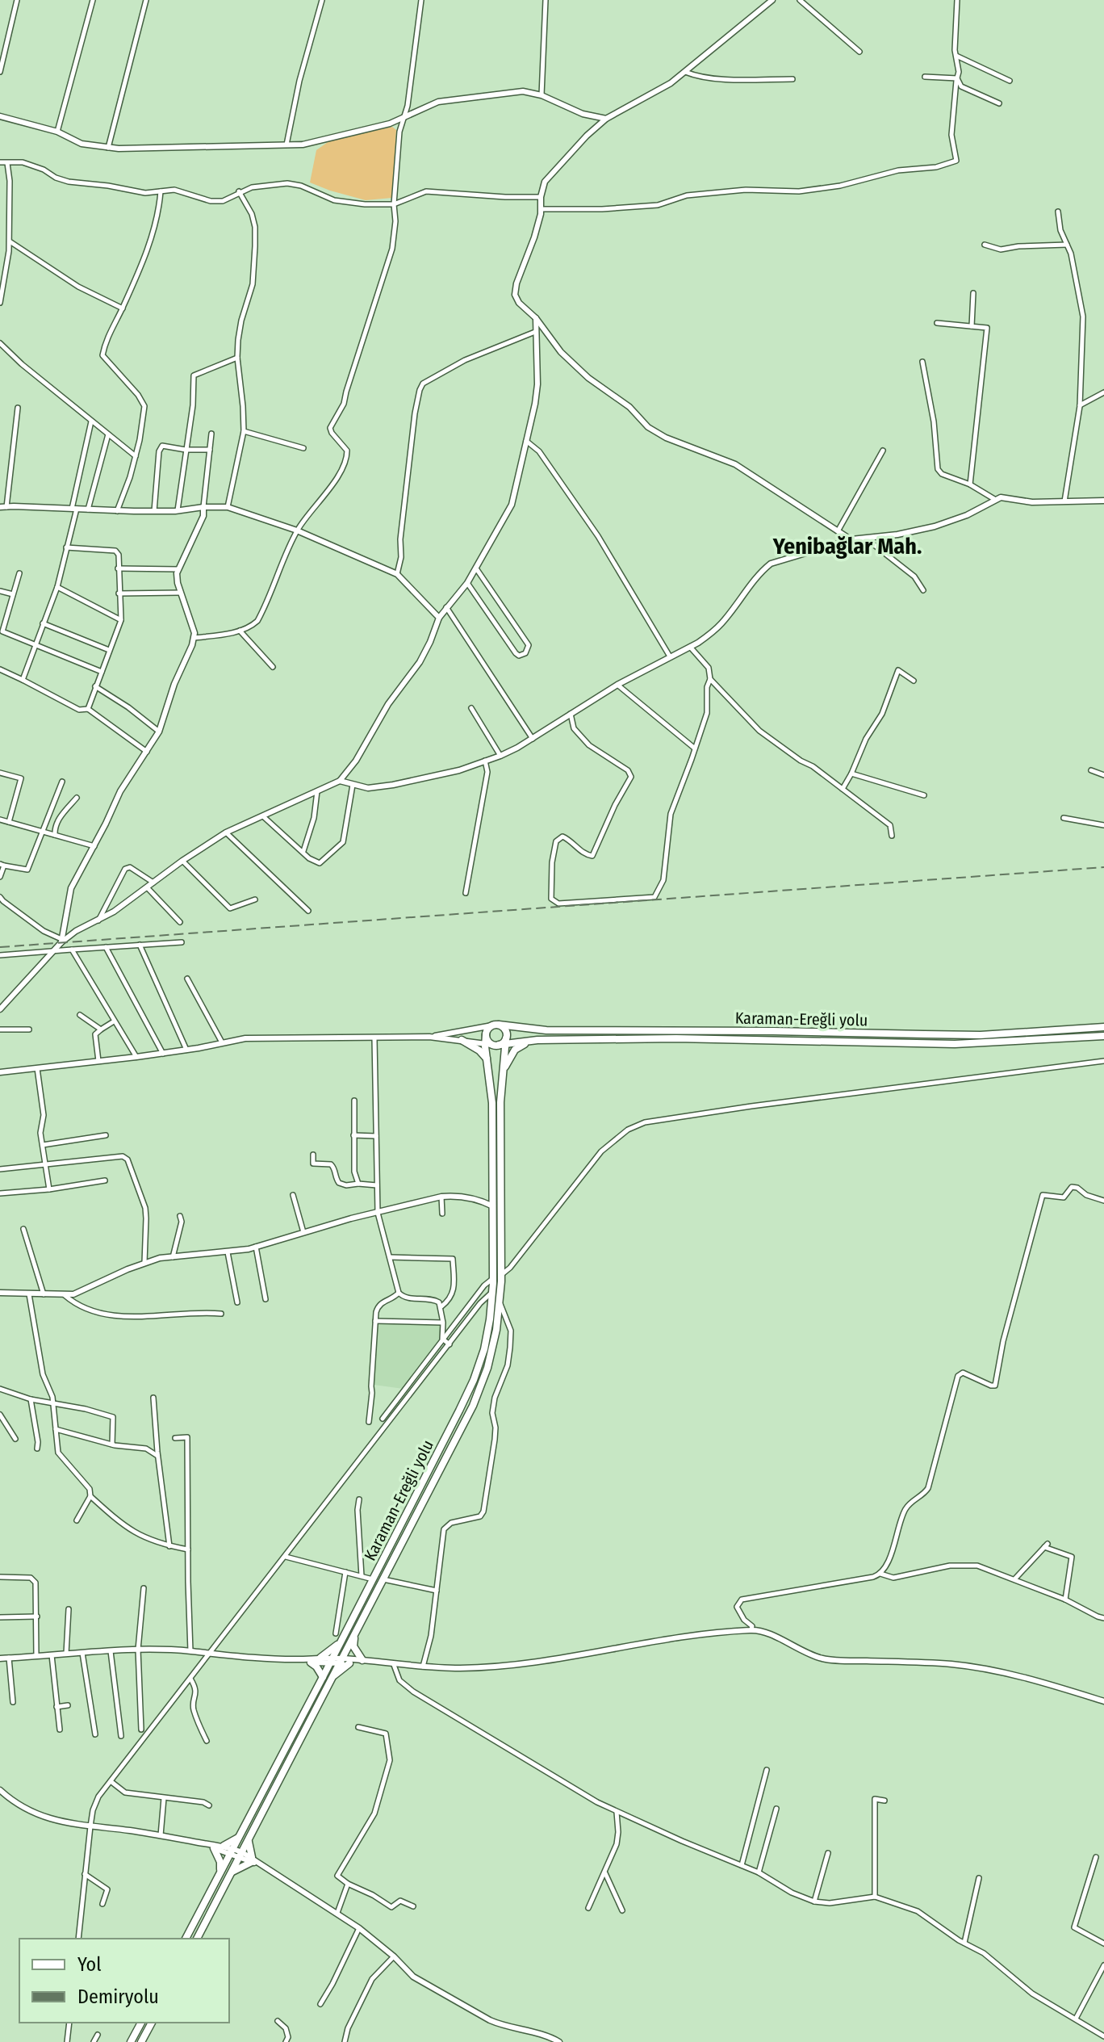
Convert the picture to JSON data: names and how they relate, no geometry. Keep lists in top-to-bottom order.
{
  "streets": {
    "highway": ["Karaman-Ereğli yolu"]
  },
  "districts": ["Yenibağlar Mah."],
  "legend": ["Yol", "Demiryolu"]
}
